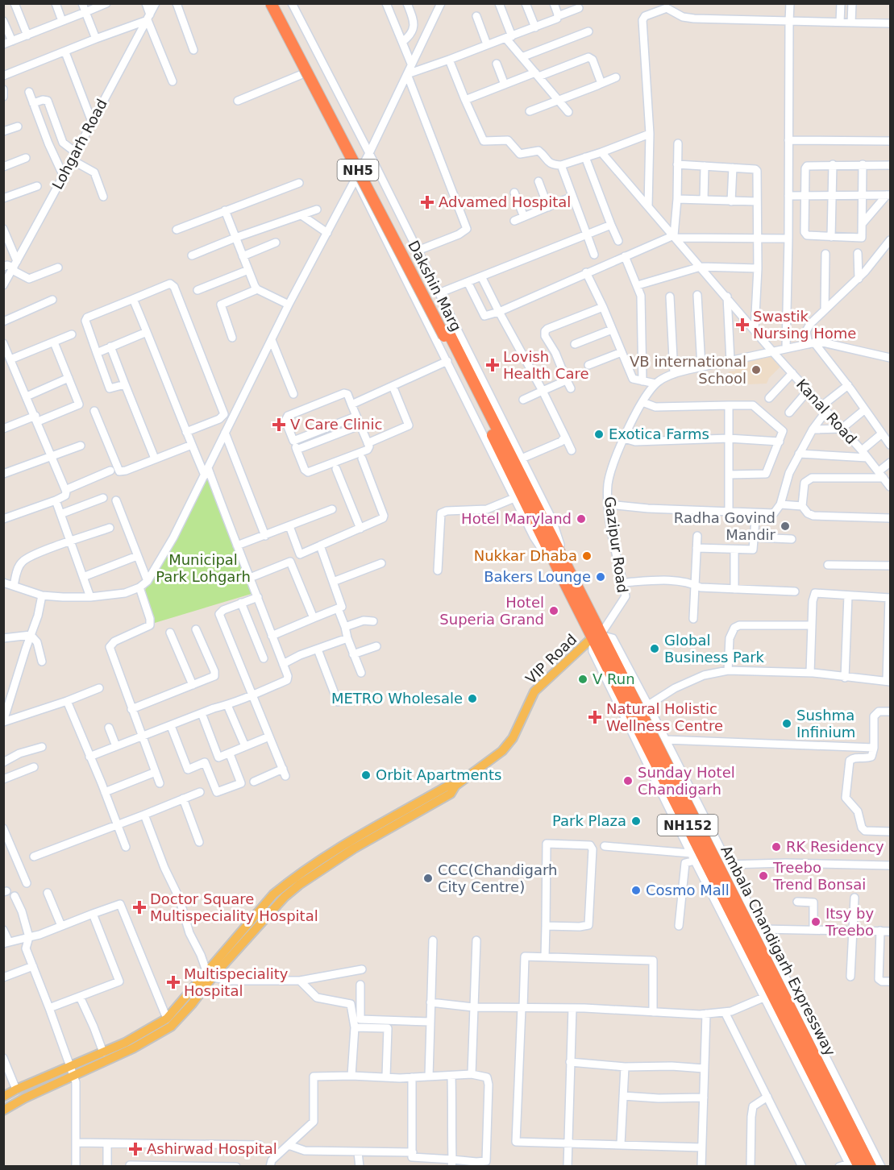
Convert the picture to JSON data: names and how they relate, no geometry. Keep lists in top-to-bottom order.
{
  "streets": {
    "highway": [
      "NH5",
      "Dakshin Marg",
      "NH152",
      "Ambala Chandigarh Expressway"
    ],
    "main road": ["VIP Road"],
    "street": ["Lohgarh Road", "Kanal Road", "Gazipur Road"]
  },
  "crossings": [
    ["NH5", "Dakshin Marg"],
    ["NH5", "Ambala Chandigarh Expressway"],
    ["Dakshin Marg", "NH152"],
    ["Dakshin Marg", "Ambala Chandigarh Expressway"],
    ["Kanal Road", "Gazipur Road"],
    ["Gazipur Road", "VIP Road"],
    ["Gazipur Road", "Ambala Chandigarh Expressway"],
    ["VIP Road", "Ambala Chandigarh Expressway"],
    ["NH152", "Ambala Chandigarh Expressway"]
  ],
  "parks": ["Municipal Park Lohgarh"],
  "places": {
    "health": [
      "Advamed Hospital",
      "Swastik Nursing Home",
      "Lovish Health Care",
      "V Care Clinic",
      "Natural Holistic Wellness Centre",
      "Doctor Square Multispeciality Hospital",
      "Multispeciality Hospital",
      "Ashirwad Hospital"
    ],
    "other": [
      "VB international School",
      "Exotica Farms",
      "Hotel Maryland",
      "Radha Govind Mandir",
      "Nukkar Dhaba",
      "Bakers Lounge",
      "Hotel Superia Grand",
      "Global Business Park",
      "V Run",
      "METRO Wholesale",
      "Sushma Infinium",
      "Orbit Apartments",
      "Sunday Hotel Chandigarh",
      "Park Plaza",
      "RK Residency",
      "Treebo Trend Bonsai",
      "CCC(Chandigarh City Centre)",
      "Cosmo Mall",
      "Itsy by Treebo"
    ]
  }
}
